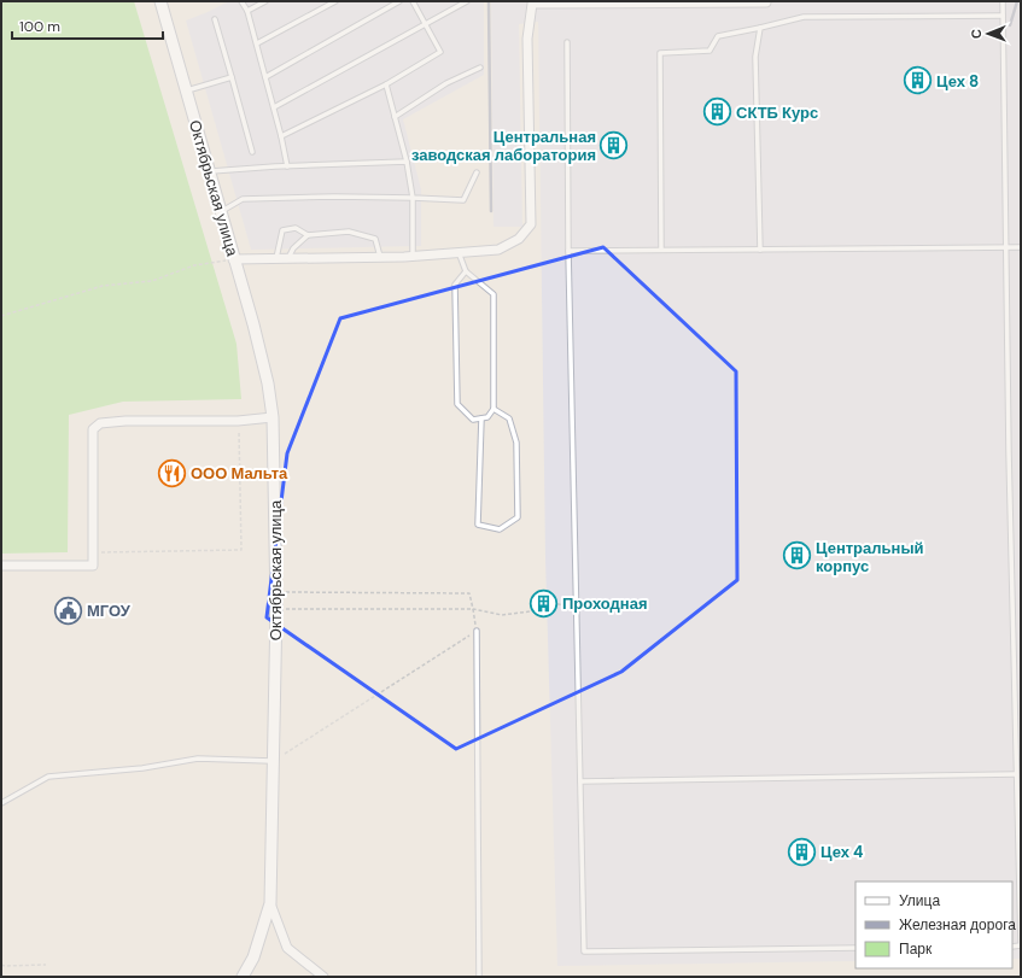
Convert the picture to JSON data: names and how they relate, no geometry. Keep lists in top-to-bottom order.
{
  "streets": {
    "main road": ["Октябрьская улица"]
  },
  "places": {
    "building": [
      "Цех 8",
      "СКТБ Курс",
      "Центральная заводская лаборатория",
      "Центральный корпус",
      "Проходная",
      "Цех 4"
    ],
    "restaurant": ["ООО Мальта"],
    "public building": ["МГОУ"]
  },
  "legend": ["Улица", "Железная дорога", "Парк"],
  "scale_bar": "100 m",
  "north": "left"
}
